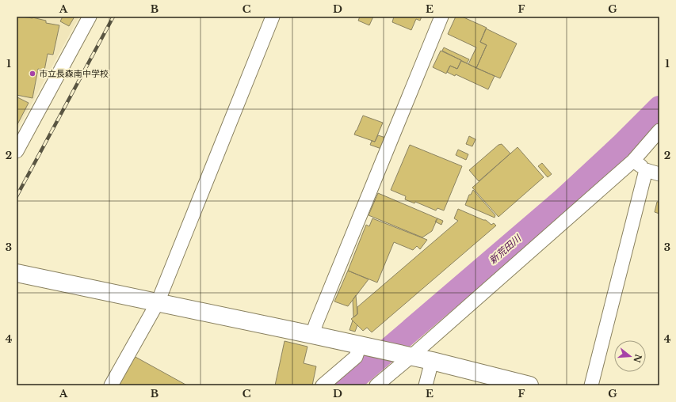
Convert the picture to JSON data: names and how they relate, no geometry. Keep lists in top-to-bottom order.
{
  "water": ["新荒田川"],
  "places": ["市立長森南中学校"],
  "north": "right",
  "grid": {
    "columns": [
      "A",
      "B",
      "C",
      "D",
      "E",
      "F",
      "G"
    ],
    "rows": [
      "1",
      "2",
      "3",
      "4"
    ]
  }
}
